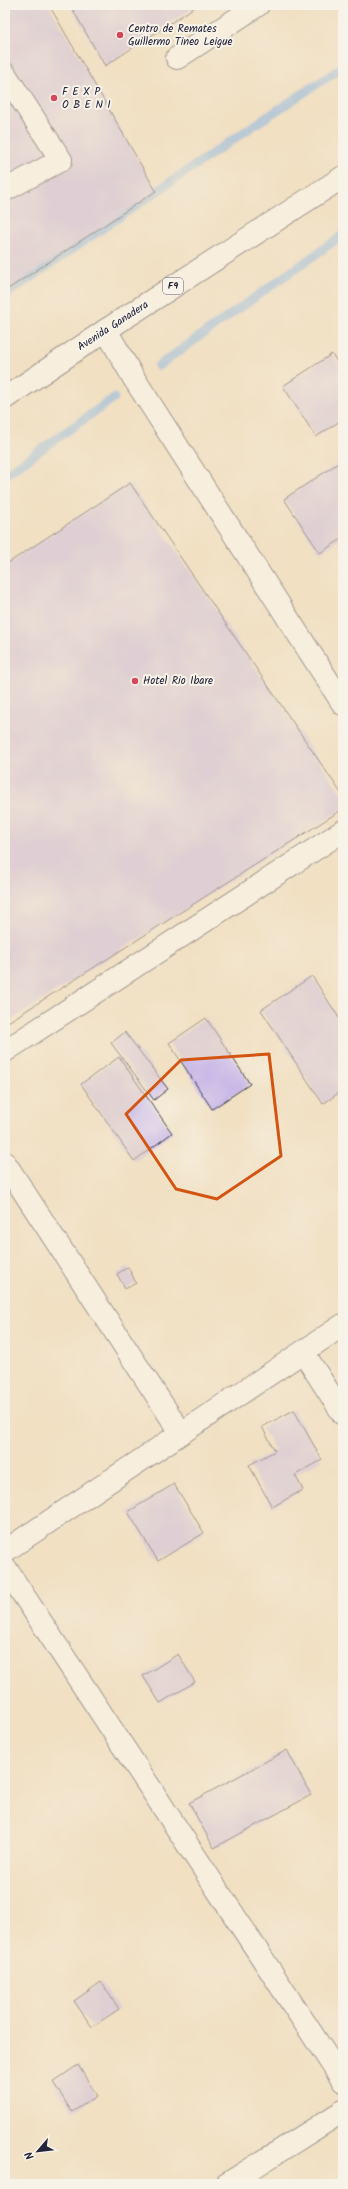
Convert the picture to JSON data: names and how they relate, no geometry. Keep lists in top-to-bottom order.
{
  "streets": {
    "main road": ["F9", "Avenida Ganadera"]
  },
  "places": ["Centro de Remates Guillermo Tineo Leigue", "F E X P O B E N I", "Hotel Rio Ibare"],
  "north": "bottom left"
}
